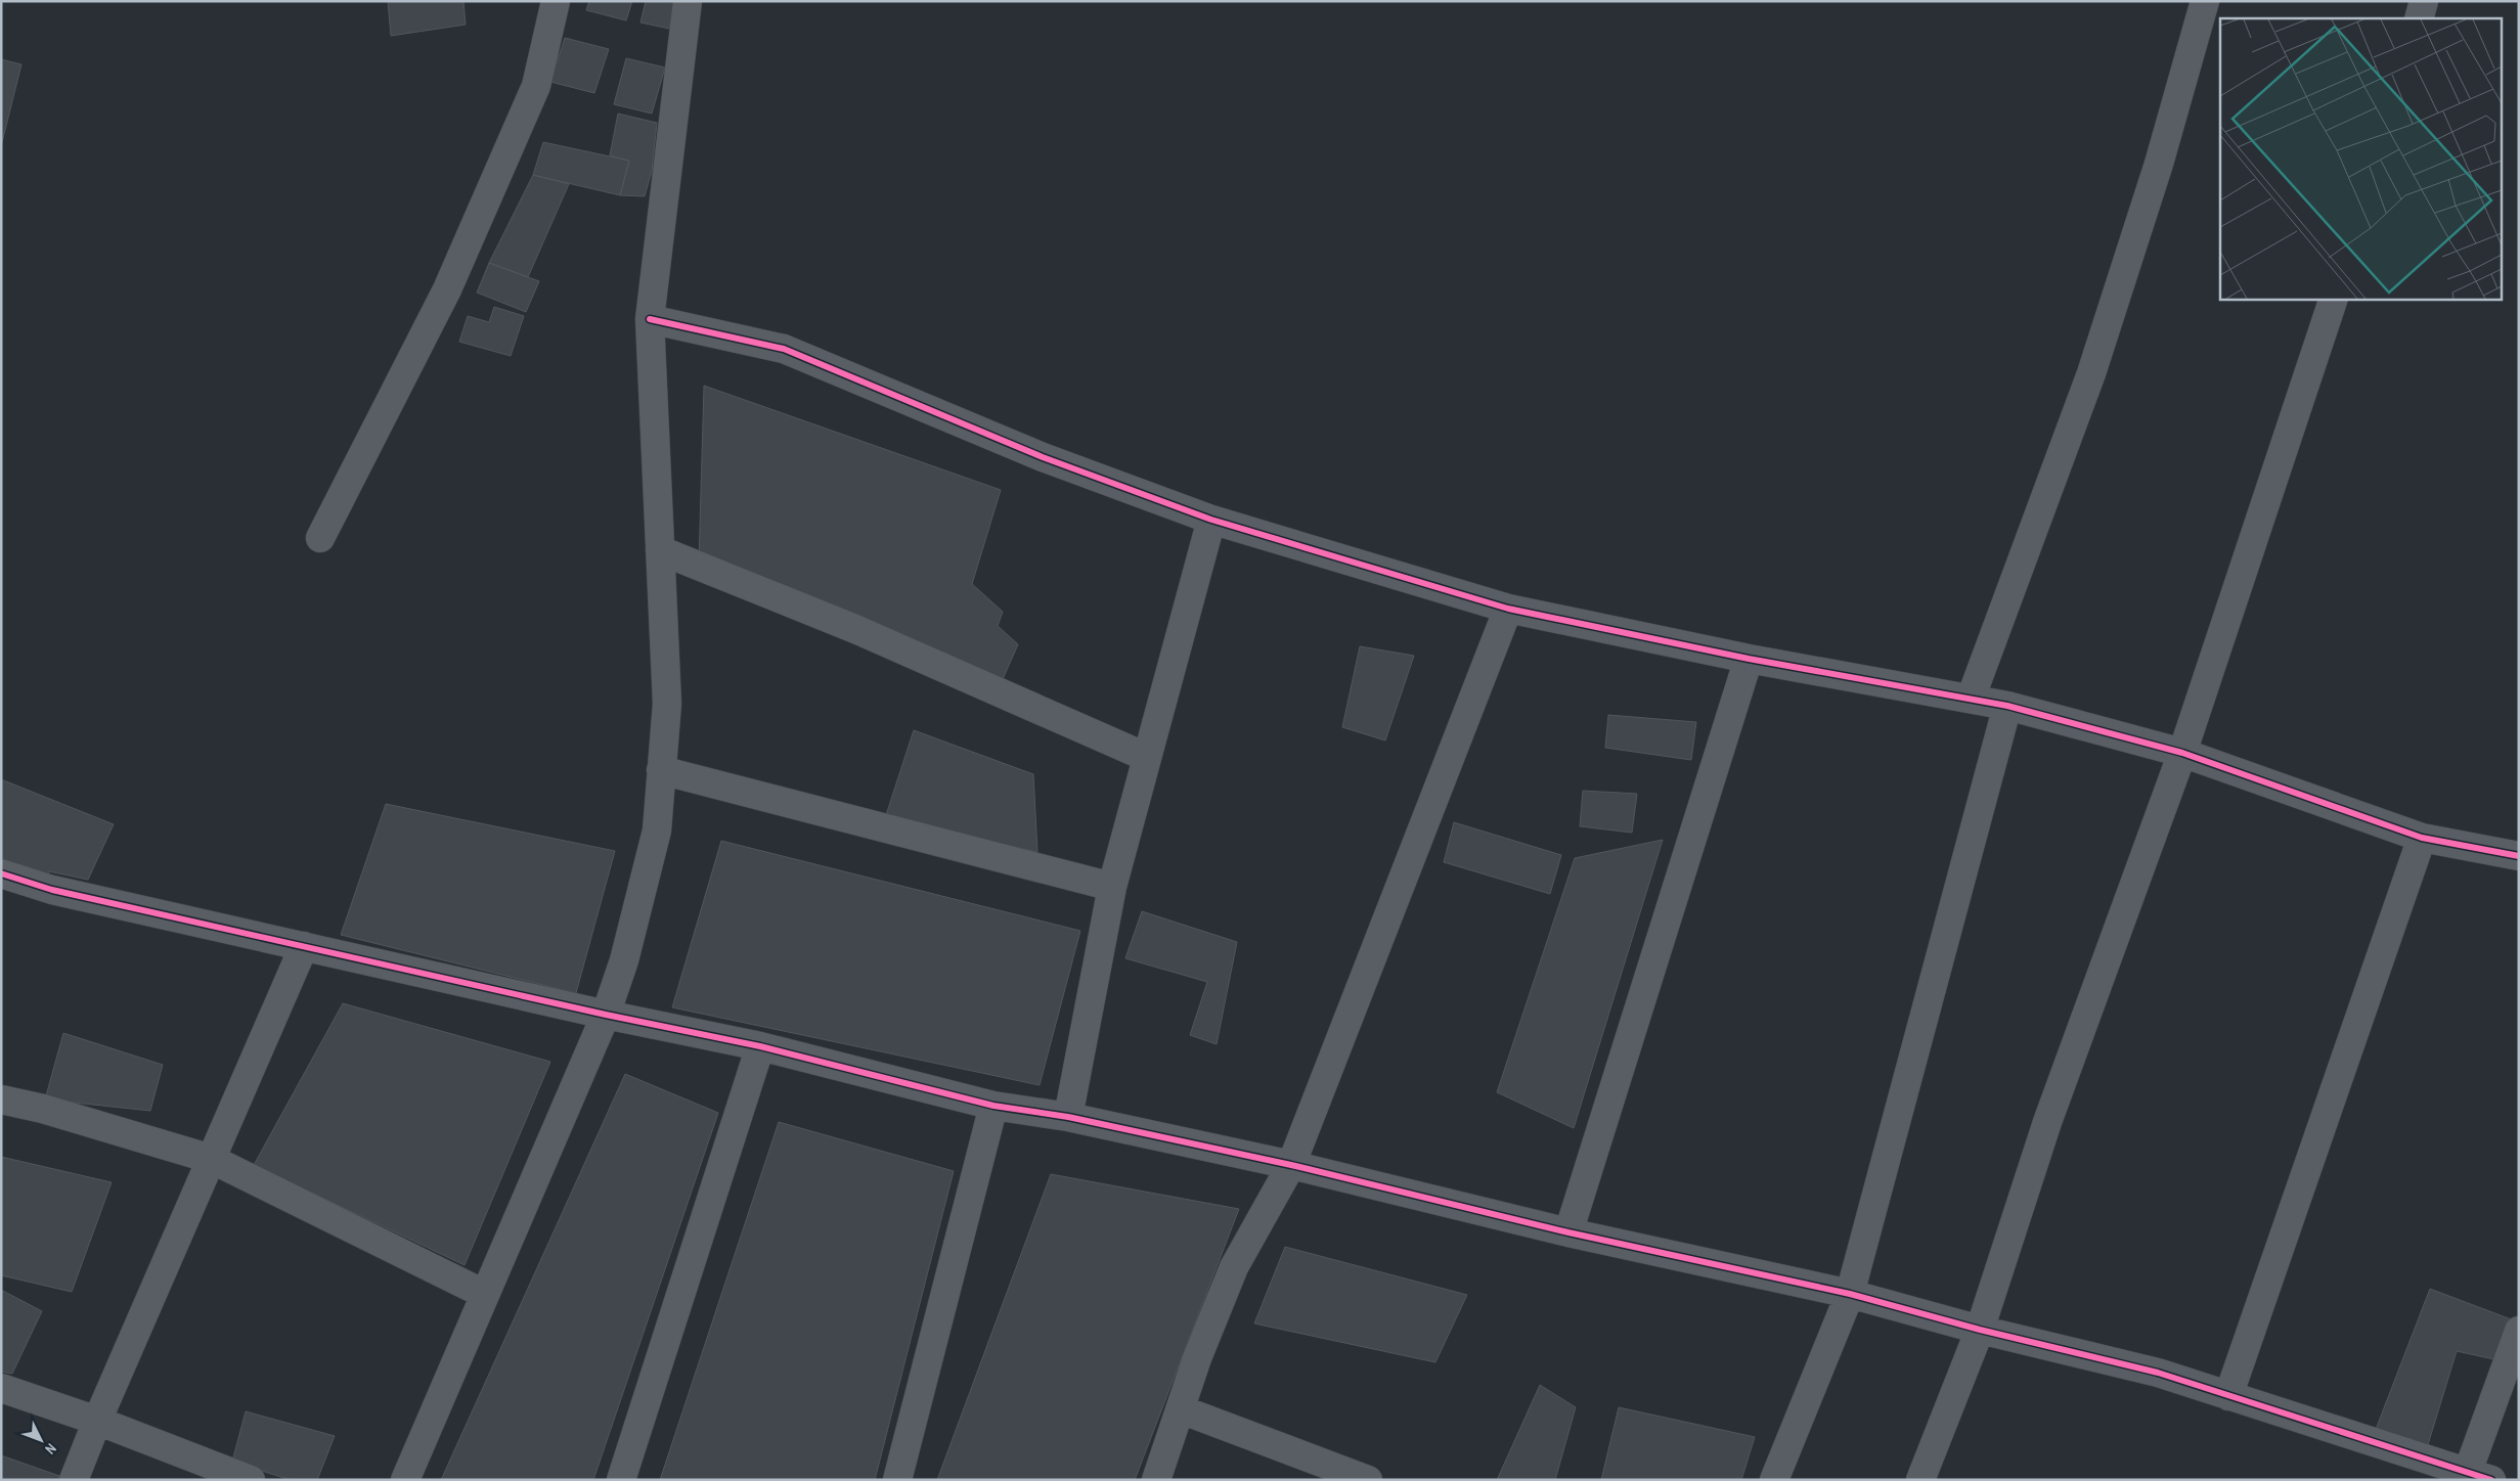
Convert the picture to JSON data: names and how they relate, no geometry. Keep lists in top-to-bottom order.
{
  "north": "bottom right"
}
